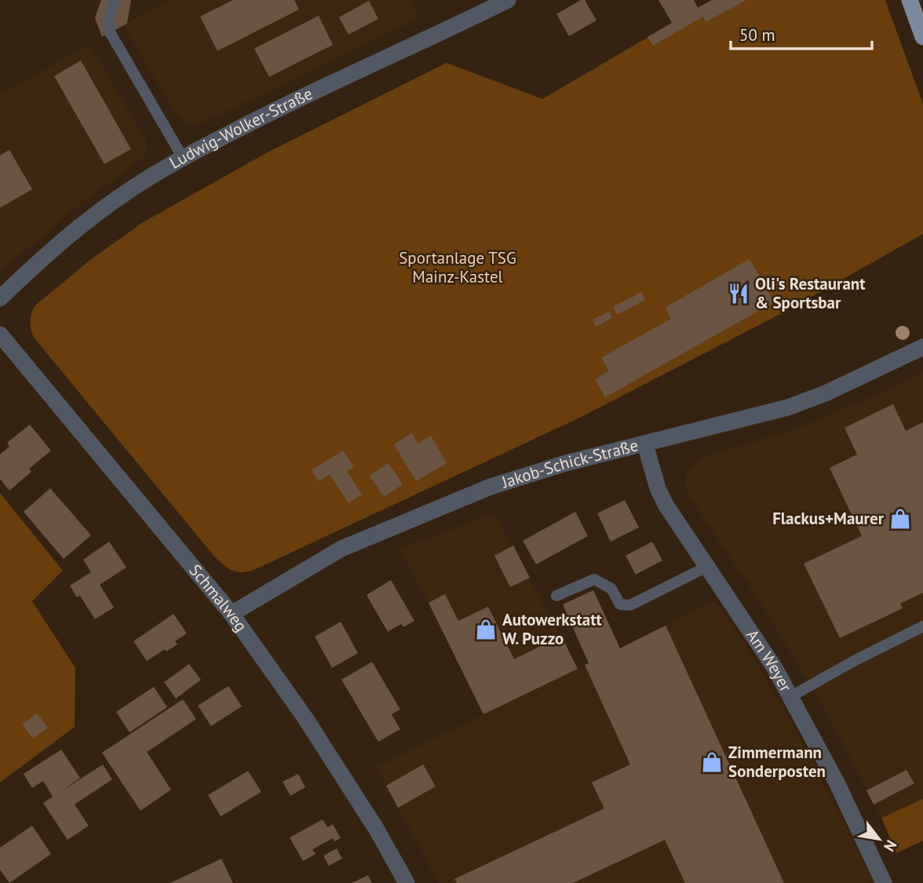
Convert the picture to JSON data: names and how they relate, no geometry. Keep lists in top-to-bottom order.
{
  "streets": {
    "street": [
      "Ludwig-Wolker-Straße",
      "Jakob-Schick-Straße",
      "Schmalweg",
      "Am Weyer"
    ]
  },
  "crossings": [
    ["Jakob-Schick-Straße", "Schmalweg"],
    ["Jakob-Schick-Straße", "Am Weyer"]
  ],
  "parks": ["Sportanlage TSG Mainz-Kastel"],
  "places": {
    "restaurant": ["Oli's Restaurant & Sportsbar"],
    "shop": ["Flackus+Maurer", "Autowerkstatt W. Puzzo", "Zimmermann Sonderposten"]
  },
  "scale_bar": "50 m",
  "north": "bottom right"
}
